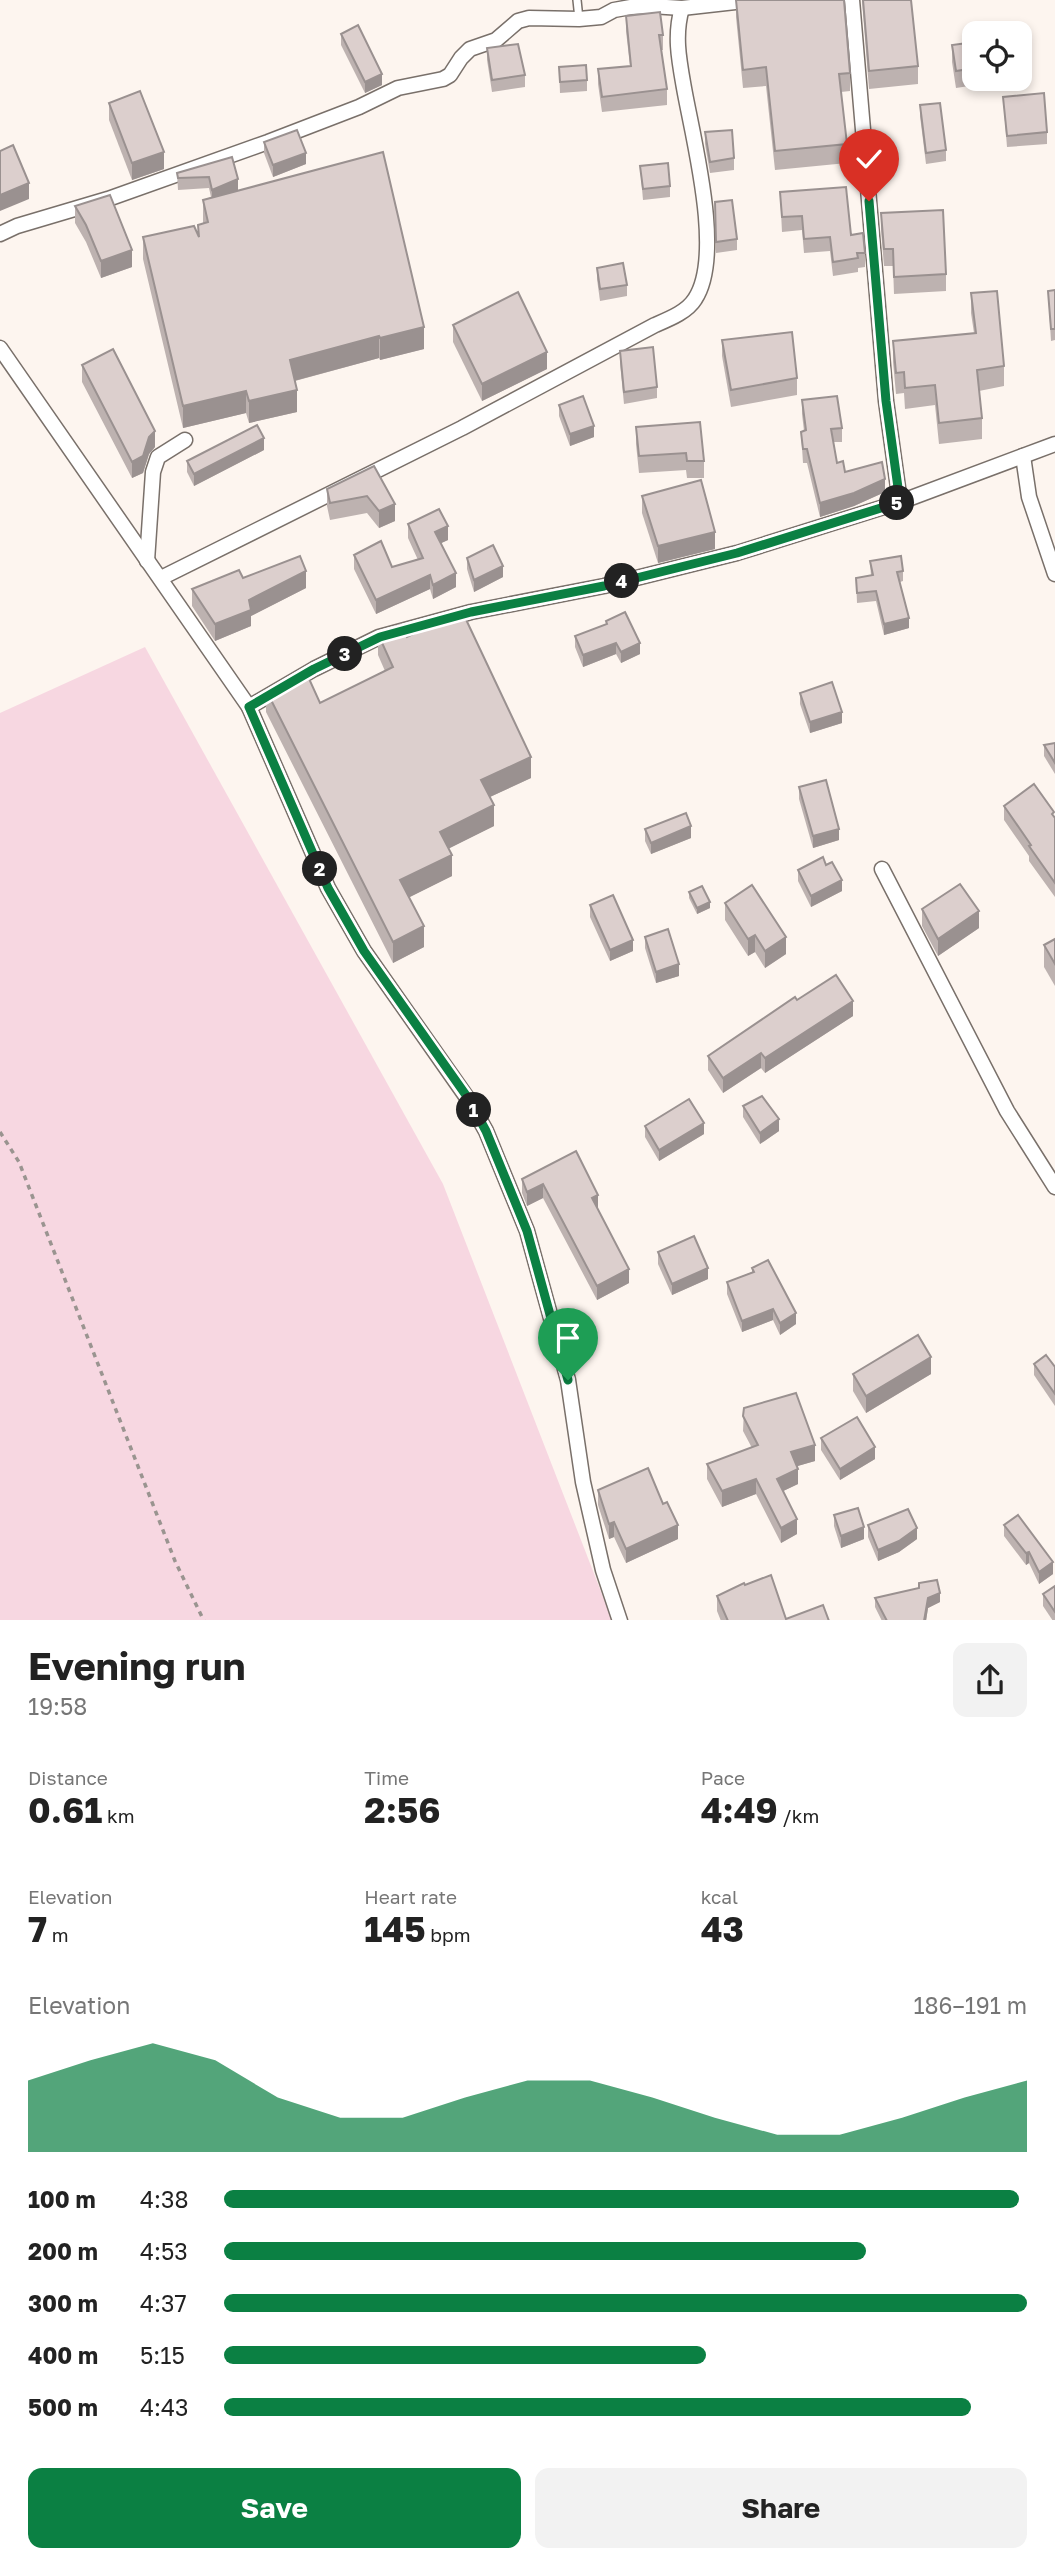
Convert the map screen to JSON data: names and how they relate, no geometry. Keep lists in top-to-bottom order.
{
  "page": {
    "pins": [
      "5",
      "4",
      "3",
      "2",
      "1"
    ],
    "heading": ["Evening run", "19:58"],
    "stats": [
      ["Distance", "0.61 km"],
      ["Time", "2:56"],
      ["Pace", "4:49 /km"],
      ["Elevation", "7 m"],
      ["Heart rate", "145 bpm"],
      ["kcal", "43"]
    ],
    "chart": ["Elevation", "186–191 m"],
    "list": [
      {
        "name": "100 m",
        "note": "4:38"
      },
      {
        "name": "200 m",
        "note": "4:53"
      },
      {
        "name": "300 m",
        "note": "4:37"
      },
      {
        "name": "400 m",
        "note": "5:15"
      },
      {
        "name": "500 m",
        "note": "4:43"
      }
    ],
    "buttons": ["Save", "Share"]
  }
}
